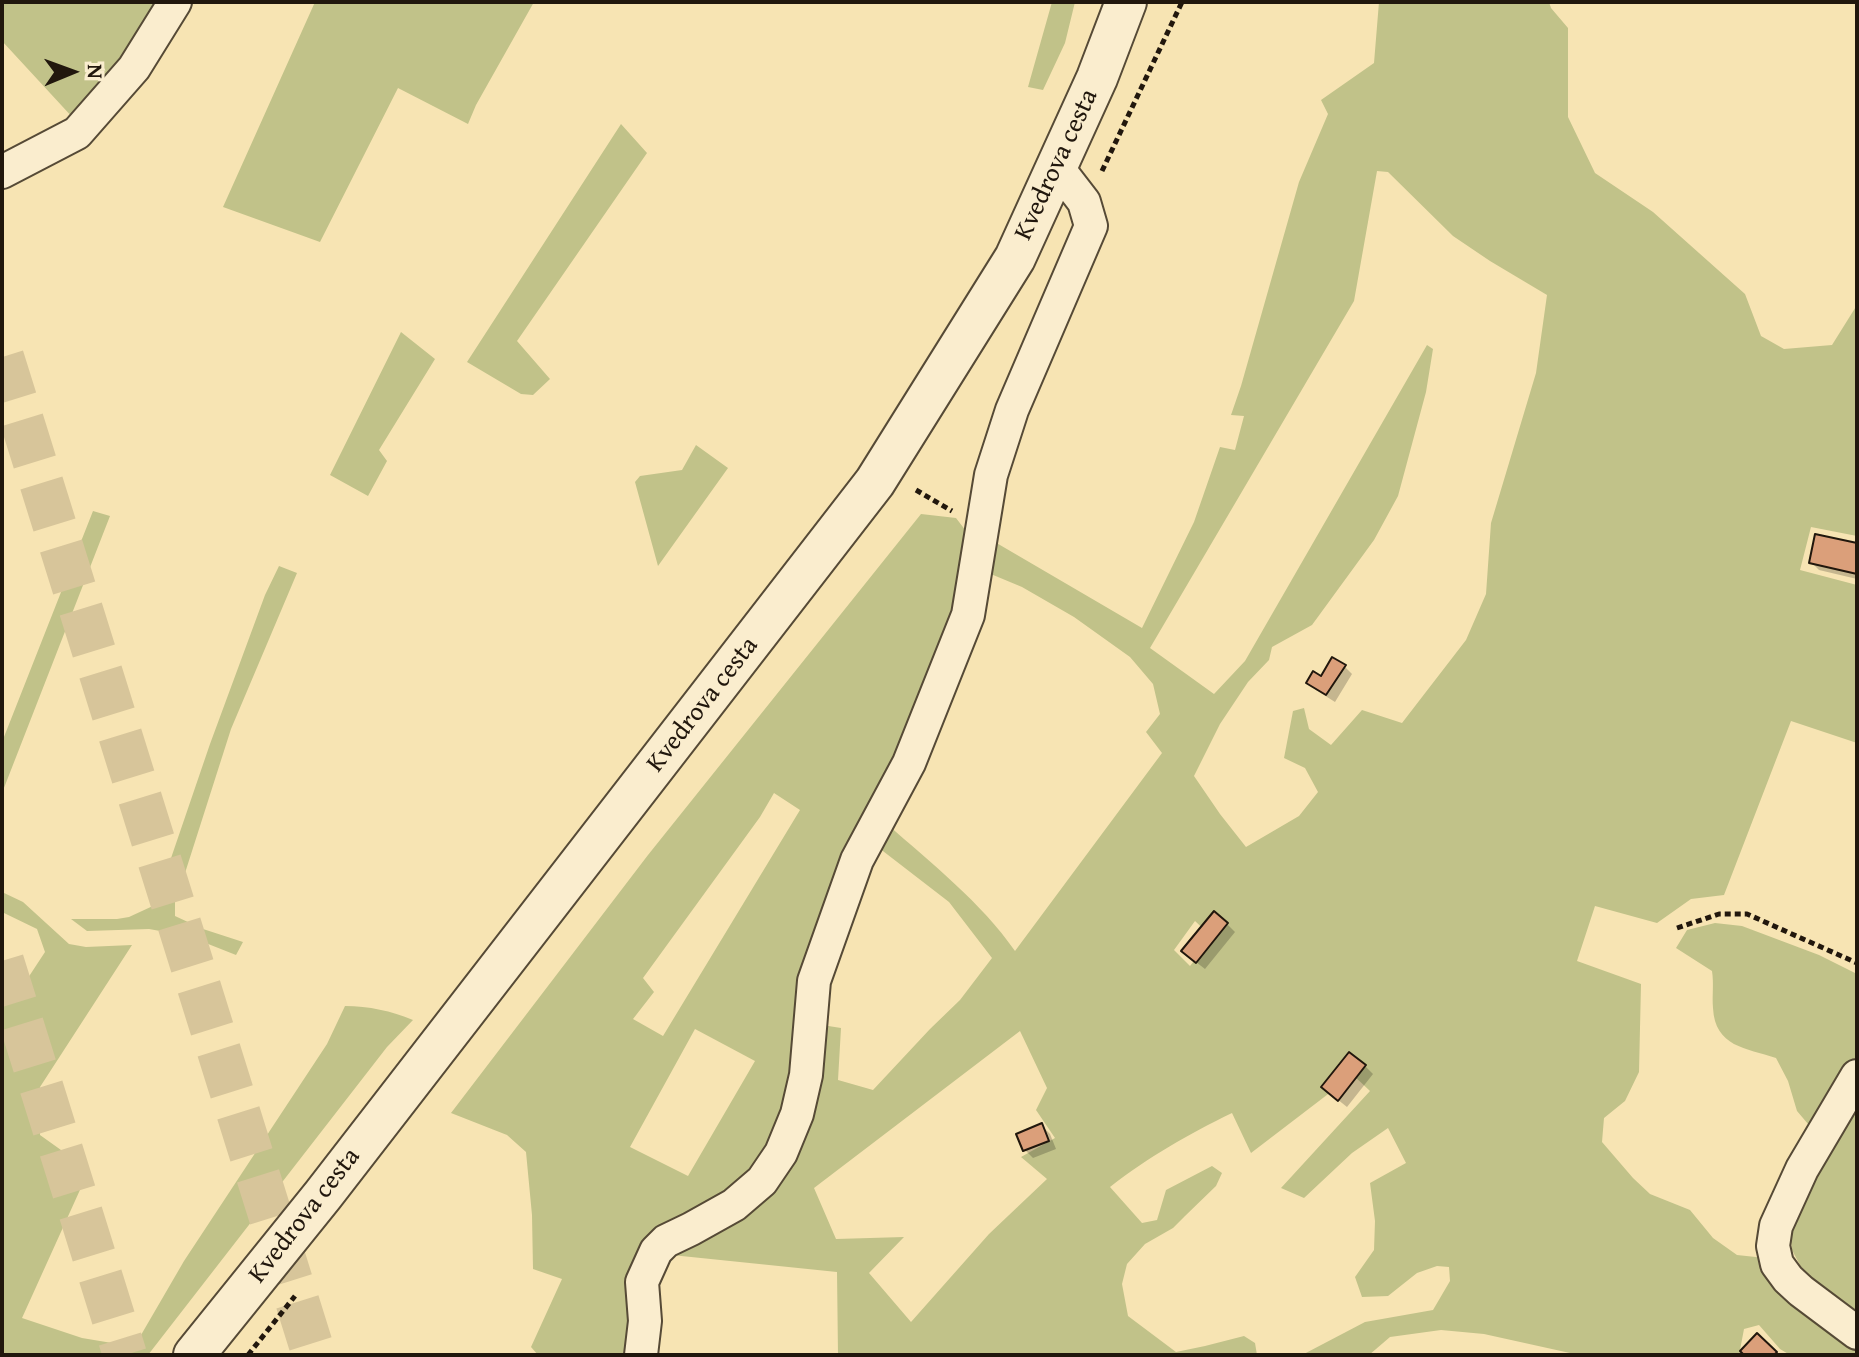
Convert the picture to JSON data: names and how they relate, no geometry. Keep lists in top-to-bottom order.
{
  "streets": {
    "street": ["Kvedrova cesta"]
  },
  "north": "right"
}
